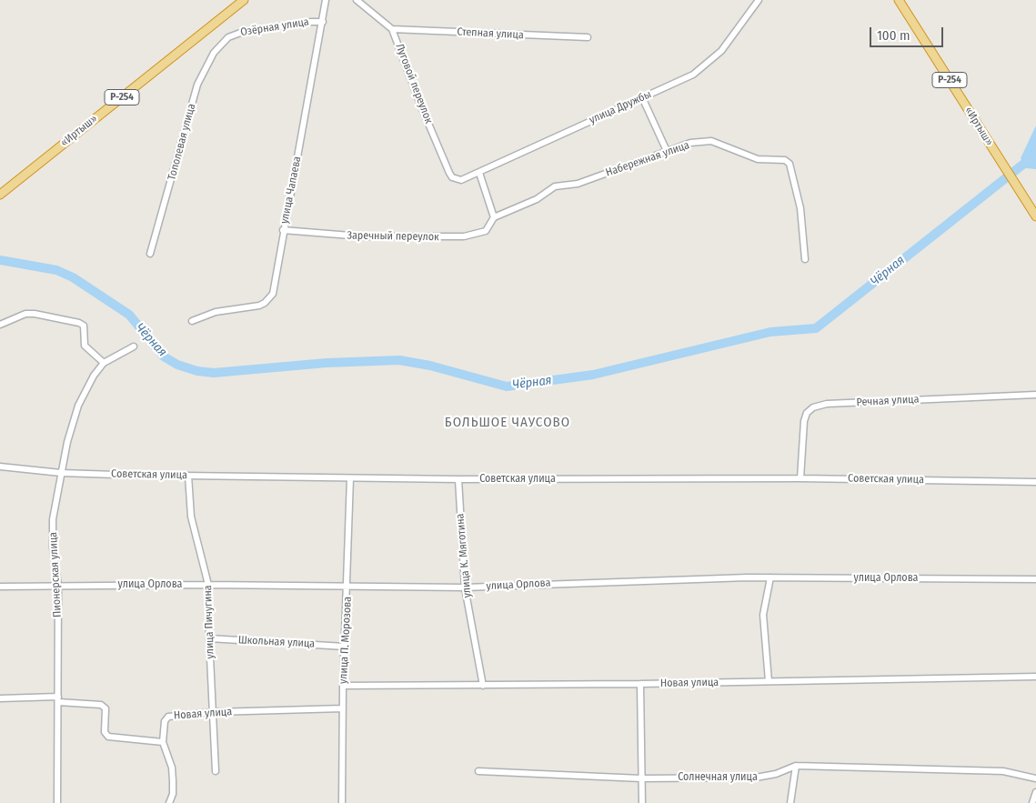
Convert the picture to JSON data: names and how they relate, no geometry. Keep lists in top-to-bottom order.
{
  "streets": {
    "highway": ["Р-254", "«Иртыш»"],
    "street": [
      "Озёрная улица",
      "Степная улица",
      "Луговой переулок",
      "улица Дружбы",
      "Тополевая улица",
      "Набережная улица",
      "улица Чапаева",
      "Заречный переулок",
      "Речная улица",
      "Советская улица",
      "улица К. Мяготина",
      "Пионерская улица",
      "улица Орлова",
      "улица Пичугина",
      "улица П. Морозова",
      "Школьная улица",
      "Новая улица",
      "Солнечная улица"
    ]
  },
  "crossings": [
    ["Озёрная улица", "Тополевая улица"],
    ["Озёрная улица", "улица Чапаева"],
    ["Степная улица", "Луговой переулок"],
    ["Луговой переулок", "улица Дружбы"],
    ["Набережная улица", "Заречный переулок"],
    ["улица Чапаева", "Заречный переулок"],
    ["Речная улица", "Советская улица"],
    ["Советская улица", "улица К. Мяготина"],
    ["Советская улица", "Пионерская улица"],
    ["Советская улица", "улица Пичугина"],
    ["Советская улица", "улица П. Морозова"],
    ["улица К. Мяготина", "улица Орлова"],
    ["улица К. Мяготина", "Новая улица"],
    ["Пионерская улица", "улица Орлова"],
    ["улица Орлова", "улица Пичугина"],
    ["улица Орлова", "улица П. Морозова"],
    ["улица Пичугина", "Школьная улица"],
    ["улица Пичугина", "Новая улица"],
    ["улица П. Морозова", "Школьная улица"],
    ["улица П. Морозова", "Новая улица"]
  ],
  "districts": ["БОЛЬШОЕ ЧАУСОВО"],
  "water": ["Чёрная"],
  "scale_bar": "100 m"
}
